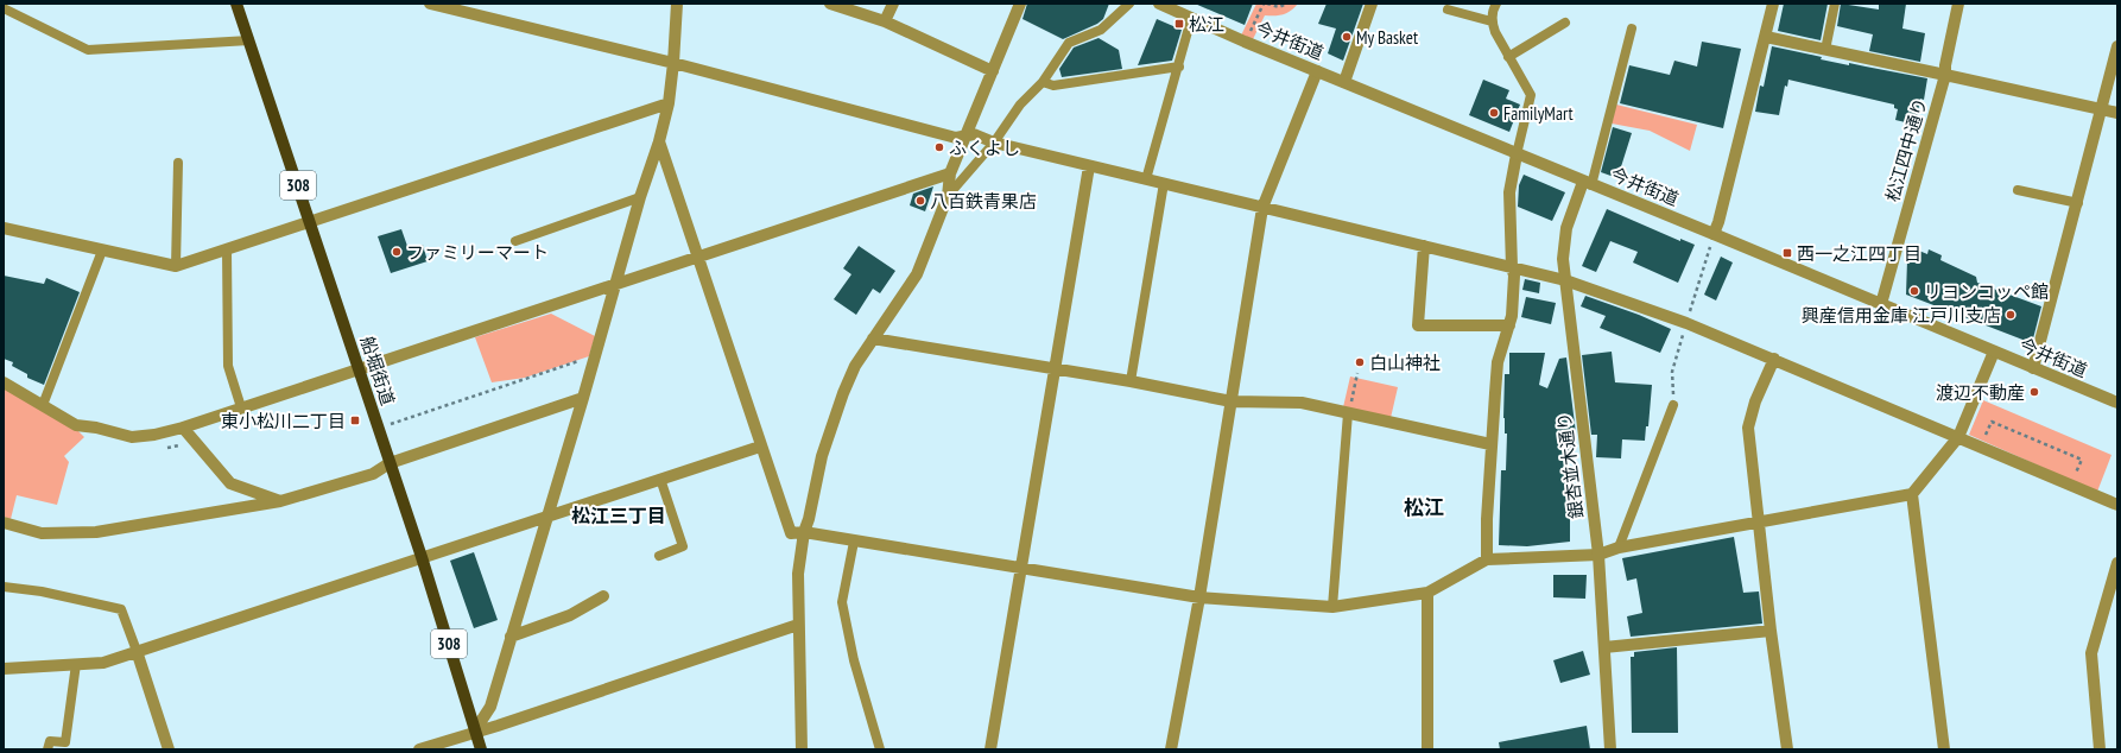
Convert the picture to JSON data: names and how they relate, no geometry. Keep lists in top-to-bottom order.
{
  "streets": {
    "main road": ["308", "船堀街道"],
    "street": ["今井街道", "松江四中通り", "銀杏並木通り"]
  },
  "crossings": [
    ["今井街道", "松江四中通り"],
    ["今井街道", "銀杏並木通り"]
  ],
  "districts": ["松江", "松江三丁目"],
  "places": {
    "transit": ["松江", "西一之江四丁目", "東小松川二丁目"],
    "other": [
      "My Basket",
      "FamilyMart",
      "ふくよし",
      "八百鉄青果店",
      "ファミリーマート",
      "リヨンコッペ館",
      "興産信用金庫 江戸川支店",
      "白山神社",
      "渡辺不動産"
    ]
  }
}
